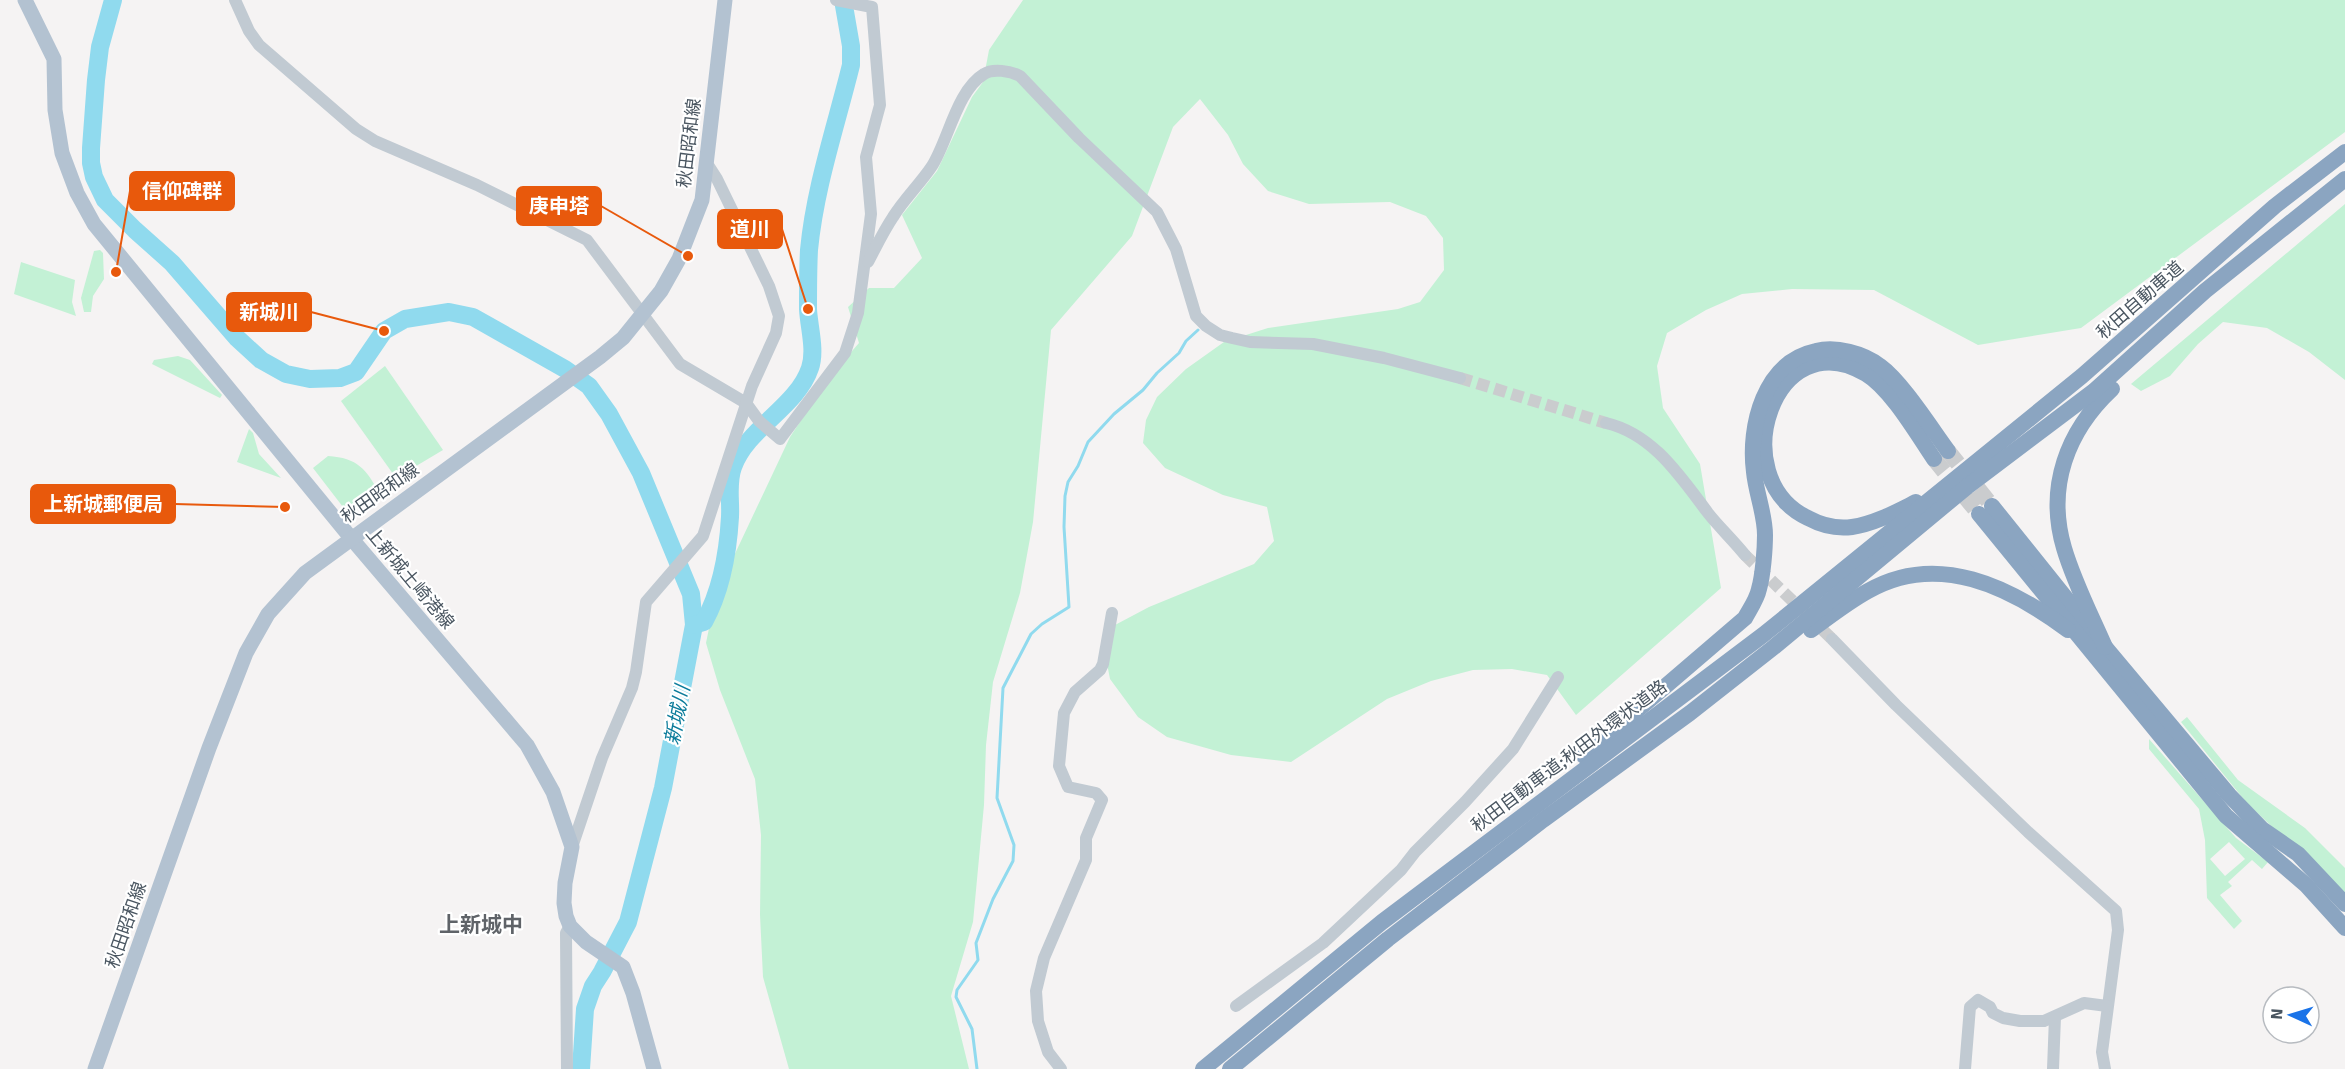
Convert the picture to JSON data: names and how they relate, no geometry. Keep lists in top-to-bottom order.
{
  "streets": {
    "highway": ["秋田自動車道", "秋田自動車道;秋田外環状道路"],
    "main road": ["秋田昭和線", "上新城土崎港線"]
  },
  "crossings": [
    ["秋田昭和線", "上新城土崎港線"],
    ["秋田自動車道", "秋田自動車道;秋田外環状道路"]
  ],
  "districts": ["上新城中"],
  "water": ["新城川"],
  "places": [
    "庚申塔",
    "信仰碑群",
    "道川",
    "新城川",
    "上新城郵便局"
  ],
  "north": "left"
}
